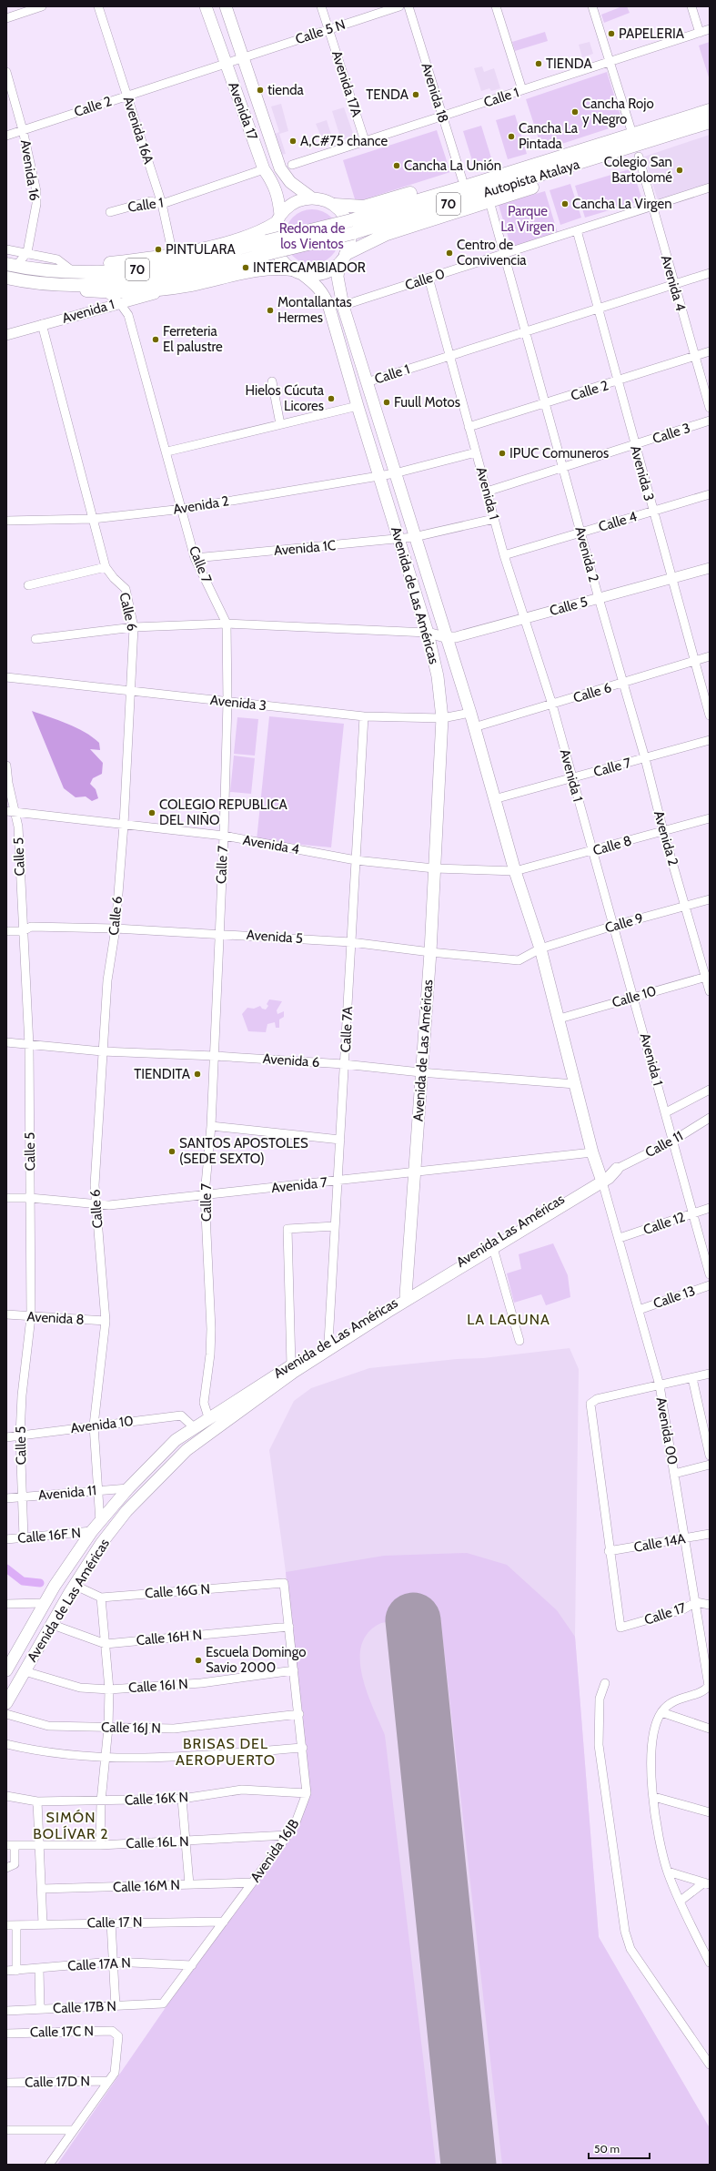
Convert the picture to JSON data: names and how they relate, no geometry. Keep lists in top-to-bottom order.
{
  "streets": {
    "main road": [
      "Avenida 17",
      "Autopista Atalaya",
      "70",
      "Avenida de Las Américas",
      "Avenida Las Américas"
    ],
    "street": [
      "Calle 5 N",
      "Avenida 17A",
      "Avenida 18",
      "Calle 1",
      "Calle 2",
      "Avenida 16A",
      "Avenida 16",
      "Calle 0",
      "Avenida 4",
      "Avenida 1",
      "Calle 3",
      "Avenida 3",
      "Avenida 2",
      "Calle 4",
      "Avenida 1C",
      "Calle 7",
      "Calle 5",
      "Calle 6",
      "Calle 8",
      "Calle 9",
      "Avenida 5",
      "Calle 10",
      "Calle 7A",
      "Avenida 6",
      "Calle 11",
      "Avenida 7",
      "Calle 12",
      "Calle 13",
      "Avenida 8",
      "Avenida 10",
      "Avenida 00",
      "Avenida 11",
      "Calle 16F N",
      "Calle 14A",
      "Calle 16G N",
      "Calle 17",
      "Calle 16H N",
      "Calle 16I N",
      "Calle 16J N",
      "Calle 16K N",
      "Calle 16L N",
      "Avenida 16JB",
      "Calle 16M N",
      "Calle 17 N",
      "Calle 17A N",
      "Calle 17B N",
      "Calle 17C N",
      "Calle 17D N"
    ]
  },
  "crossings": [
    ["Calle 5 N", "Avenida 17A"],
    ["Calle 5 N", "Calle 2"],
    ["Calle 5 N", "Avenida 17"],
    ["Avenida 17A", "Calle 1"],
    ["Avenida 18", "Calle 1"],
    ["Calle 1", "Avenida 17"],
    ["Calle 1", "Avenida 16A"],
    ["Calle 1", "Avenida 4"],
    ["Calle 1", "Avenida 1"],
    ["Calle 1", "Avenida 3"],
    ["Calle 1", "Avenida 2"],
    ["Calle 1", "Avenida de Las Américas"],
    ["Calle 2", "Avenida 17"],
    ["Calle 2", "Avenida 16A"],
    ["Calle 2", "Avenida 16"],
    ["Calle 2", "Avenida 4"],
    ["Calle 2", "Avenida 1"],
    ["Calle 2", "Avenida 3"],
    ["Calle 2", "Avenida 2"],
    ["Avenida 17", "Avenida de Las Américas"],
    ["Avenida 16", "70"],
    ["Autopista Atalaya", "70"],
    ["Calle 0", "Avenida 4"],
    ["Calle 0", "Avenida 1"],
    ["Calle 0", "Avenida 3"],
    ["Calle 0", "Avenida 2"],
    ["Avenida 4", "Calle 7"],
    ["Avenida 4", "Avenida de Las Américas"],
    ["Avenida 4", "Calle 5"],
    ["Avenida 4", "Calle 6"],
    ["Avenida 4", "Calle 8"],
    ["Avenida 4", "Calle 7A"],
    ["Avenida 1", "Calle 3"],
    ["Avenida 1", "Avenida 2"],
    ["Avenida 1", "Calle 4"],
    ["Avenida 1", "Avenida 1C"],
    ["Avenida 1", "Calle 7"],
    ["Avenida 1", "Calle 5"],
    ["Avenida 1", "Calle 6"],
    ["Avenida 1", "Calle 8"],
    ["Avenida 1", "Calle 9"],
    ["Avenida 1", "Calle 10"],
    ["Avenida 1", "Calle 11"],
    ["Avenida 1", "Calle 12"],
    ["Calle 3", "Avenida 3"],
    ["Calle 3", "Avenida 2"],
    ["Avenida 3", "Calle 4"],
    ["Avenida 3", "Calle 7"],
    ["Avenida 3", "Avenida de Las Américas"],
    ["Avenida 3", "Calle 5"],
    ["Avenida 3", "Calle 6"],
    ["Avenida 3", "Calle 7A"],
    ["Avenida 2", "Calle 4"],
    ["Avenida 2", "Calle 7"],
    ["Avenida 2", "Avenida de Las Américas"],
    ["Avenida 2", "Calle 5"],
    ["Avenida 2", "Calle 6"],
    ["Avenida 2", "Calle 8"],
    ["Avenida 2", "Calle 9"],
    ["Avenida 2", "Calle 10"],
    ["Avenida 1C", "Calle 7"],
    ["Avenida 1C", "Avenida de Las Américas"],
    ["Calle 7", "Avenida de Las Américas"],
    ["Calle 7", "Avenida 5"],
    ["Calle 7", "Avenida 6"],
    ["Calle 7", "Avenida 7"],
    ["Avenida de Las Américas", "Calle 5"],
    ["Avenida de Las Américas", "Calle 6"],
    ["Avenida de Las Américas", "Calle 8"],
    ["Avenida de Las Américas", "Calle 9"],
    ["Avenida de Las Américas", "Avenida 5"],
    ["Avenida de Las Américas", "Calle 10"],
    ["Avenida de Las Américas", "Calle 7A"],
    ["Avenida de Las Américas", "Avenida 6"],
    ["Avenida de Las Américas", "Calle 11"],
    ["Avenida de Las Américas", "Avenida 7"],
    ["Avenida de Las Américas", "Avenida Las Américas"],
    ["Avenida de Las Américas", "Avenida 10"],
    ["Avenida de Las Américas", "Avenida 00"],
    ["Avenida de Las Américas", "Avenida 11"],
    ["Avenida de Las Américas", "Calle 16F N"],
    ["Avenida de Las Américas", "Calle 16G N"],
    ["Avenida de Las Américas", "Calle 16H N"],
    ["Avenida de Las Américas", "Calle 16I N"],
    ["Calle 5", "Avenida 5"],
    ["Calle 5", "Avenida 6"],
    ["Calle 5", "Avenida 7"],
    ["Calle 5", "Avenida 8"],
    ["Calle 5", "Avenida 10"],
    ["Calle 5", "Avenida 11"],
    ["Calle 5", "Calle 16F N"],
    ["Calle 6", "Avenida 5"],
    ["Calle 6", "Avenida 6"],
    ["Calle 6", "Avenida 7"],
    ["Calle 6", "Avenida 8"],
    ["Calle 6", "Avenida 10"],
    ["Calle 6", "Avenida 11"],
    ["Calle 9", "Avenida 5"],
    ["Avenida 5", "Calle 7A"],
    ["Calle 7A", "Avenida 6"],
    ["Calle 7A", "Avenida 7"],
    ["Calle 12", "Avenida 00"],
    ["Avenida Las Américas", "Avenida 00"],
    ["Calle 13", "Avenida 00"],
    ["Avenida 00", "Calle 14A"],
    ["Avenida 00", "Calle 17"],
    ["Calle 14A", "Calle 17"],
    ["Calle 16G N", "Avenida 16JB"],
    ["Calle 16H N", "Avenida 16JB"],
    ["Calle 16I N", "Avenida 16JB"],
    ["Calle 16J N", "Avenida 16JB"],
    ["Calle 16K N", "Avenida 16JB"],
    ["Calle 16L N", "Avenida 16JB"],
    ["Avenida 16JB", "Calle 16M N"],
    ["Avenida 16JB", "Calle 17 N"],
    ["Avenida 16JB", "Calle 17A N"],
    ["Avenida 16JB", "Calle 17B N"],
    ["Calle 17C N", "Calle 17D N"]
  ],
  "districts": ["LA LAGUNA", "BRISAS DEL AEROPUERTO", "SIMÓN BOLÍVAR 2"],
  "parks": ["Parque La Virgen", "Redoma de los Vientos"],
  "places": [
    "PAPELERIA",
    "TIENDA",
    "tienda",
    "TENDA",
    "Cancha Rojo y Negro",
    "Cancha La Pintada",
    "A,C#75 chance",
    "Cancha La Unión",
    "Colegio San Bartolomé",
    "Cancha La Virgen",
    "PINTULARA",
    "Centro de Convivencia",
    "INTERCAMBIADOR",
    "Montallantas Hermes",
    "Ferreteria El palustre",
    "Hielos Cúcuta Licores",
    "Fuull Motos",
    "IPUC Comuneros",
    "COLEGIO REPUBLICA DEL NIÑO",
    "TIENDITA",
    "SANTOS APOSTOLES (SEDE SEXTO)",
    "Escuela Domingo Savio 2000"
  ],
  "scale_bar": "50 m"
}
